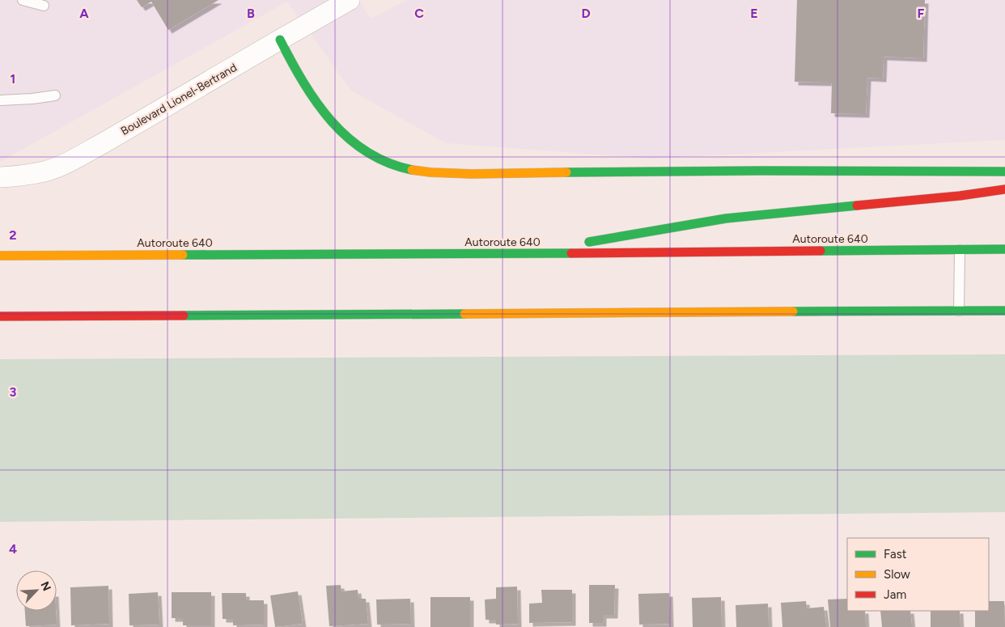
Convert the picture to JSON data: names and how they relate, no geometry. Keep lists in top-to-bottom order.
{
  "streets": {
    "highway": ["Autoroute 640"],
    "street": ["Boulevard Lionel-Bertrand"]
  },
  "legend": ["Fast", "Slow", "Jam"],
  "north": "top right",
  "grid": {
    "columns": [
      "A",
      "B",
      "C",
      "D",
      "E",
      "F"
    ],
    "rows": [
      "1",
      "2",
      "3",
      "4"
    ]
  }
}
